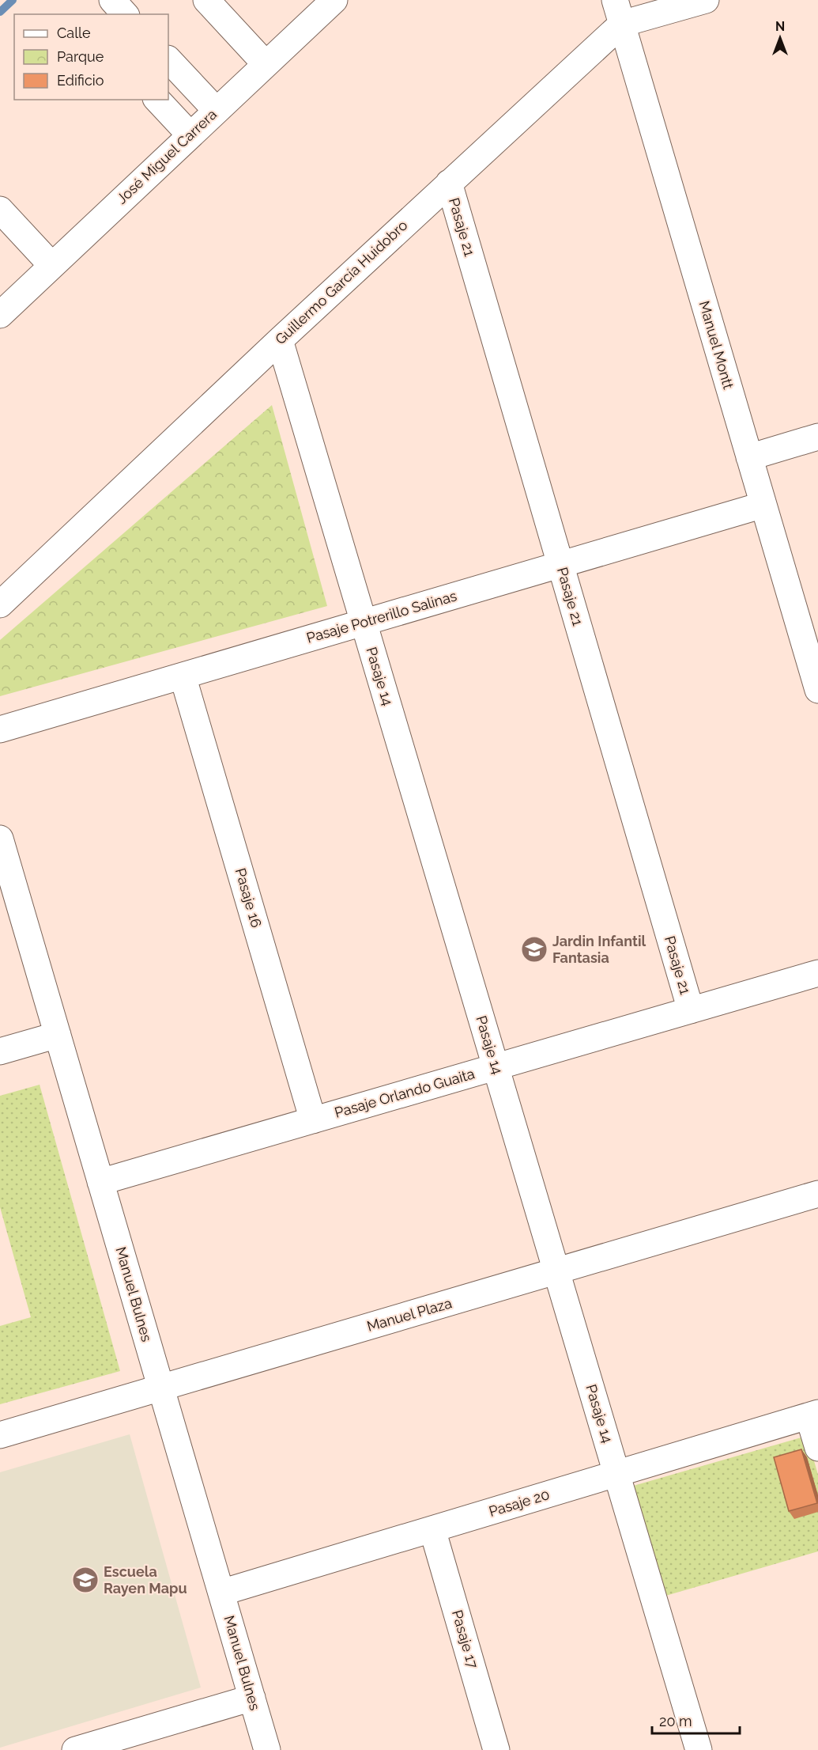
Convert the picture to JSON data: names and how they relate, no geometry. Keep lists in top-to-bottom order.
{
  "streets": {
    "street": [
      "José Miguel Carrera",
      "Pasaje 21",
      "Guillermo García Huidobro",
      "Manuel Montt",
      "Pasaje Potrerillo Salinas",
      "Pasaje 14",
      "Pasaje 16",
      "Pasaje Orlando Guaita",
      "Manuel Bulnes",
      "Manuel Plaza",
      "Pasaje 20",
      "Pasaje 17"
    ]
  },
  "crossings": [
    ["Pasaje 21", "Guillermo García Huidobro"],
    ["Pasaje 21", "Pasaje Potrerillo Salinas"],
    ["Pasaje 21", "Pasaje Orlando Guaita"],
    ["Guillermo García Huidobro", "Manuel Montt"],
    ["Guillermo García Huidobro", "Pasaje 14"],
    ["Manuel Montt", "Pasaje Potrerillo Salinas"],
    ["Pasaje Potrerillo Salinas", "Pasaje 14"],
    ["Pasaje Potrerillo Salinas", "Pasaje 16"],
    ["Pasaje 14", "Pasaje Orlando Guaita"],
    ["Pasaje 14", "Manuel Plaza"],
    ["Pasaje 14", "Pasaje 20"],
    ["Pasaje 16", "Pasaje Orlando Guaita"],
    ["Pasaje Orlando Guaita", "Manuel Bulnes"],
    ["Manuel Bulnes", "Manuel Plaza"],
    ["Manuel Bulnes", "Pasaje 20"],
    ["Pasaje 20", "Pasaje 17"]
  ],
  "places": {
    "school or university": ["Jardin Infantil Fantasia", "Escuela Rayen Mapu"]
  },
  "legend": ["Calle", "Parque", "Edificio"],
  "scale_bar": "20 m",
  "north": "top"
}
